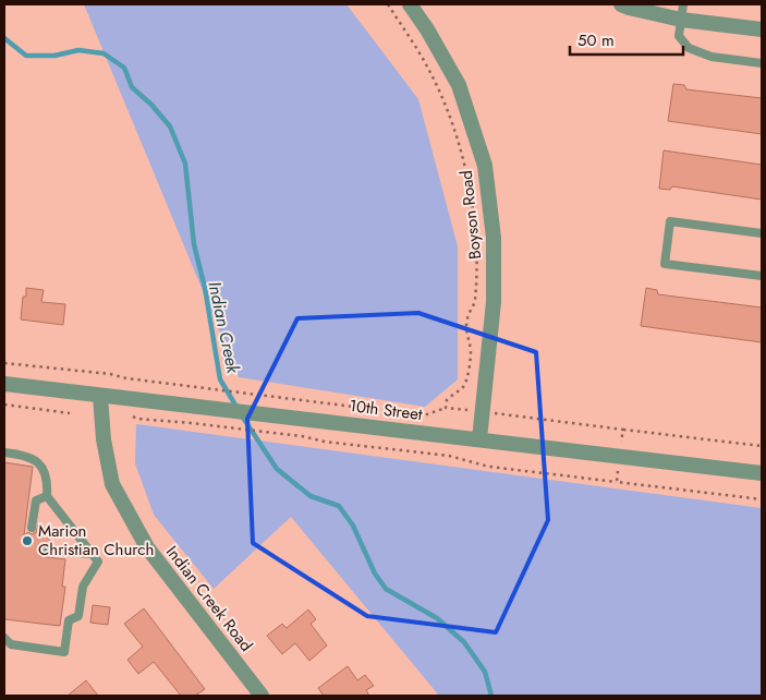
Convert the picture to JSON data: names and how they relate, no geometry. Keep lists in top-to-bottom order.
{
  "streets": {
    "street": ["Boyson Road", "10th Street", "Indian Creek Road"]
  },
  "crossings": [
    ["Boyson Road", "10th Street"],
    ["10th Street", "Indian Creek Road"]
  ],
  "water": ["Indian Creek"],
  "places": ["Marion Christian Church"],
  "scale_bar": "50 m"
}
